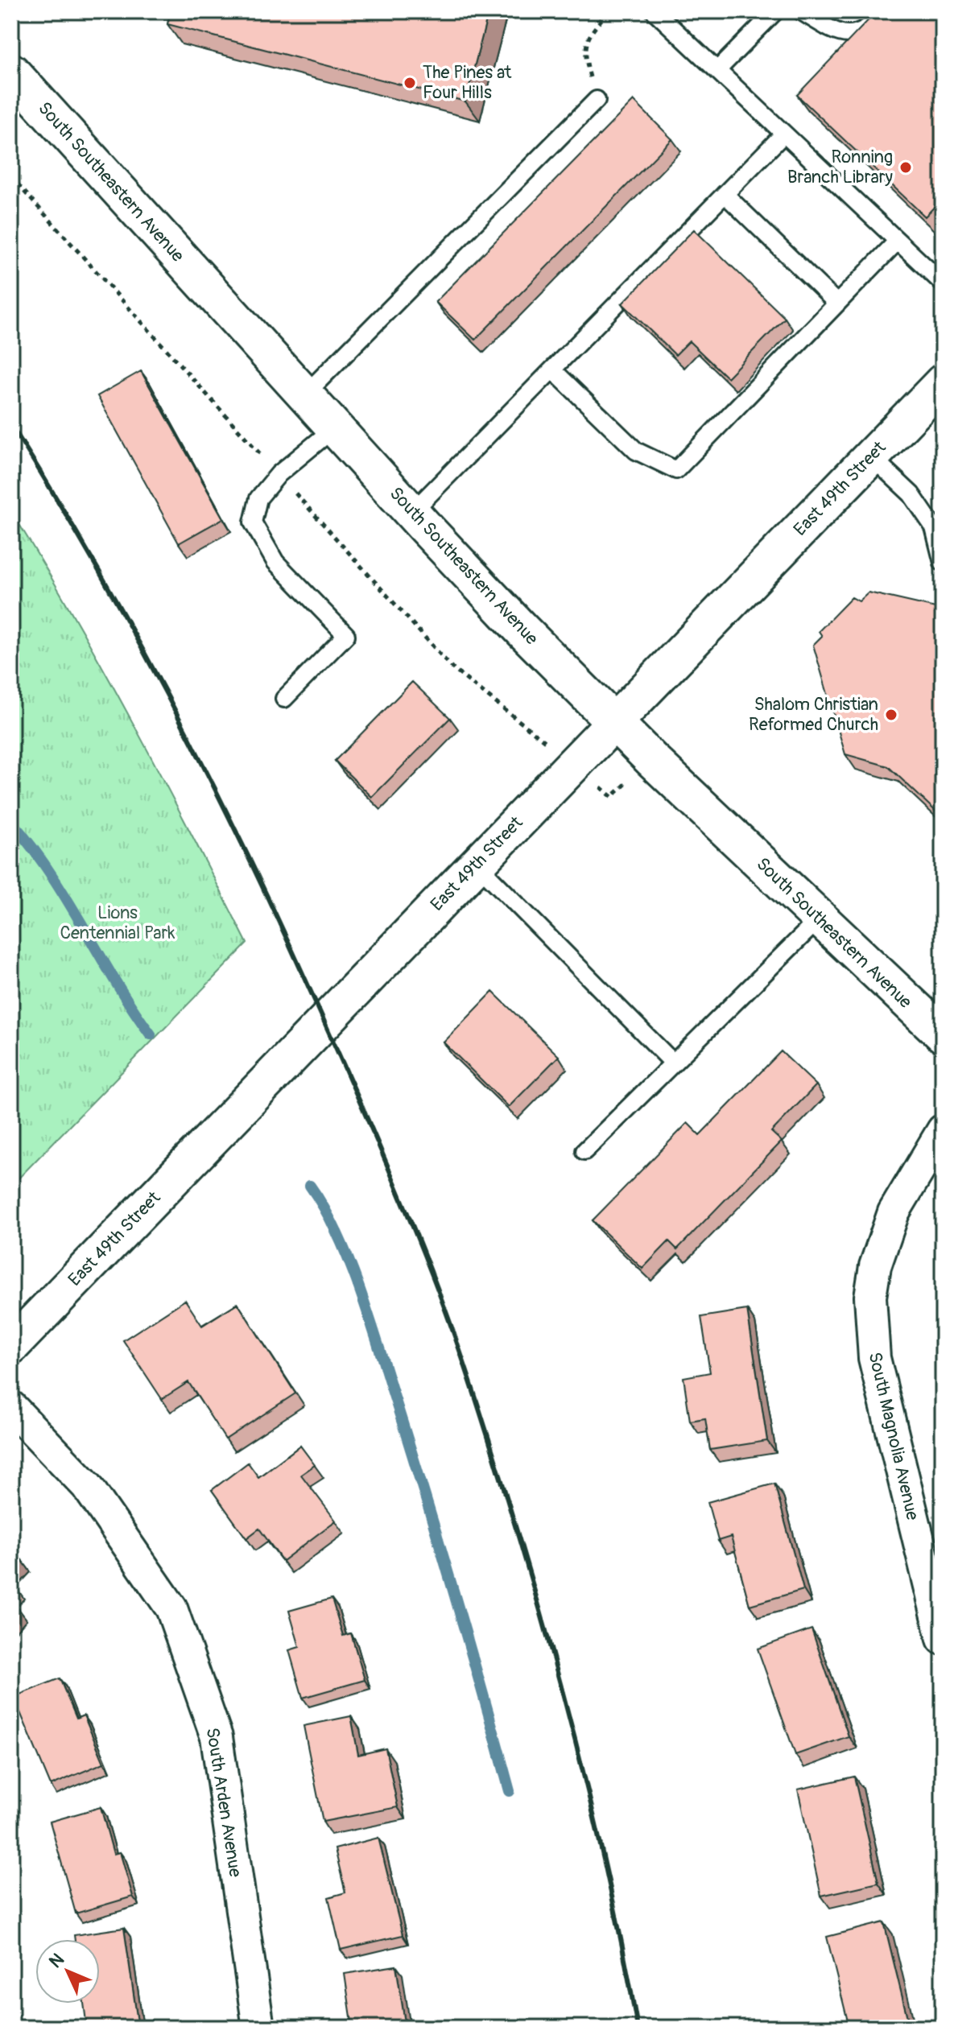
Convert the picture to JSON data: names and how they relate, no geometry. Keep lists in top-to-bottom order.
{
  "streets": {
    "main road": ["South Southeastern Avenue", "East 49th Street"],
    "street": ["South Magnolia Avenue", "South Arden Avenue"]
  },
  "crossings": [
    ["South Southeastern Avenue", "East 49th Street"]
  ],
  "parks": ["Lions Centennial Park"],
  "places": ["The Pines at Four Hills", "Ronning Branch Library", "Shalom Christian Reformed Church"],
  "north": "top left"
}
